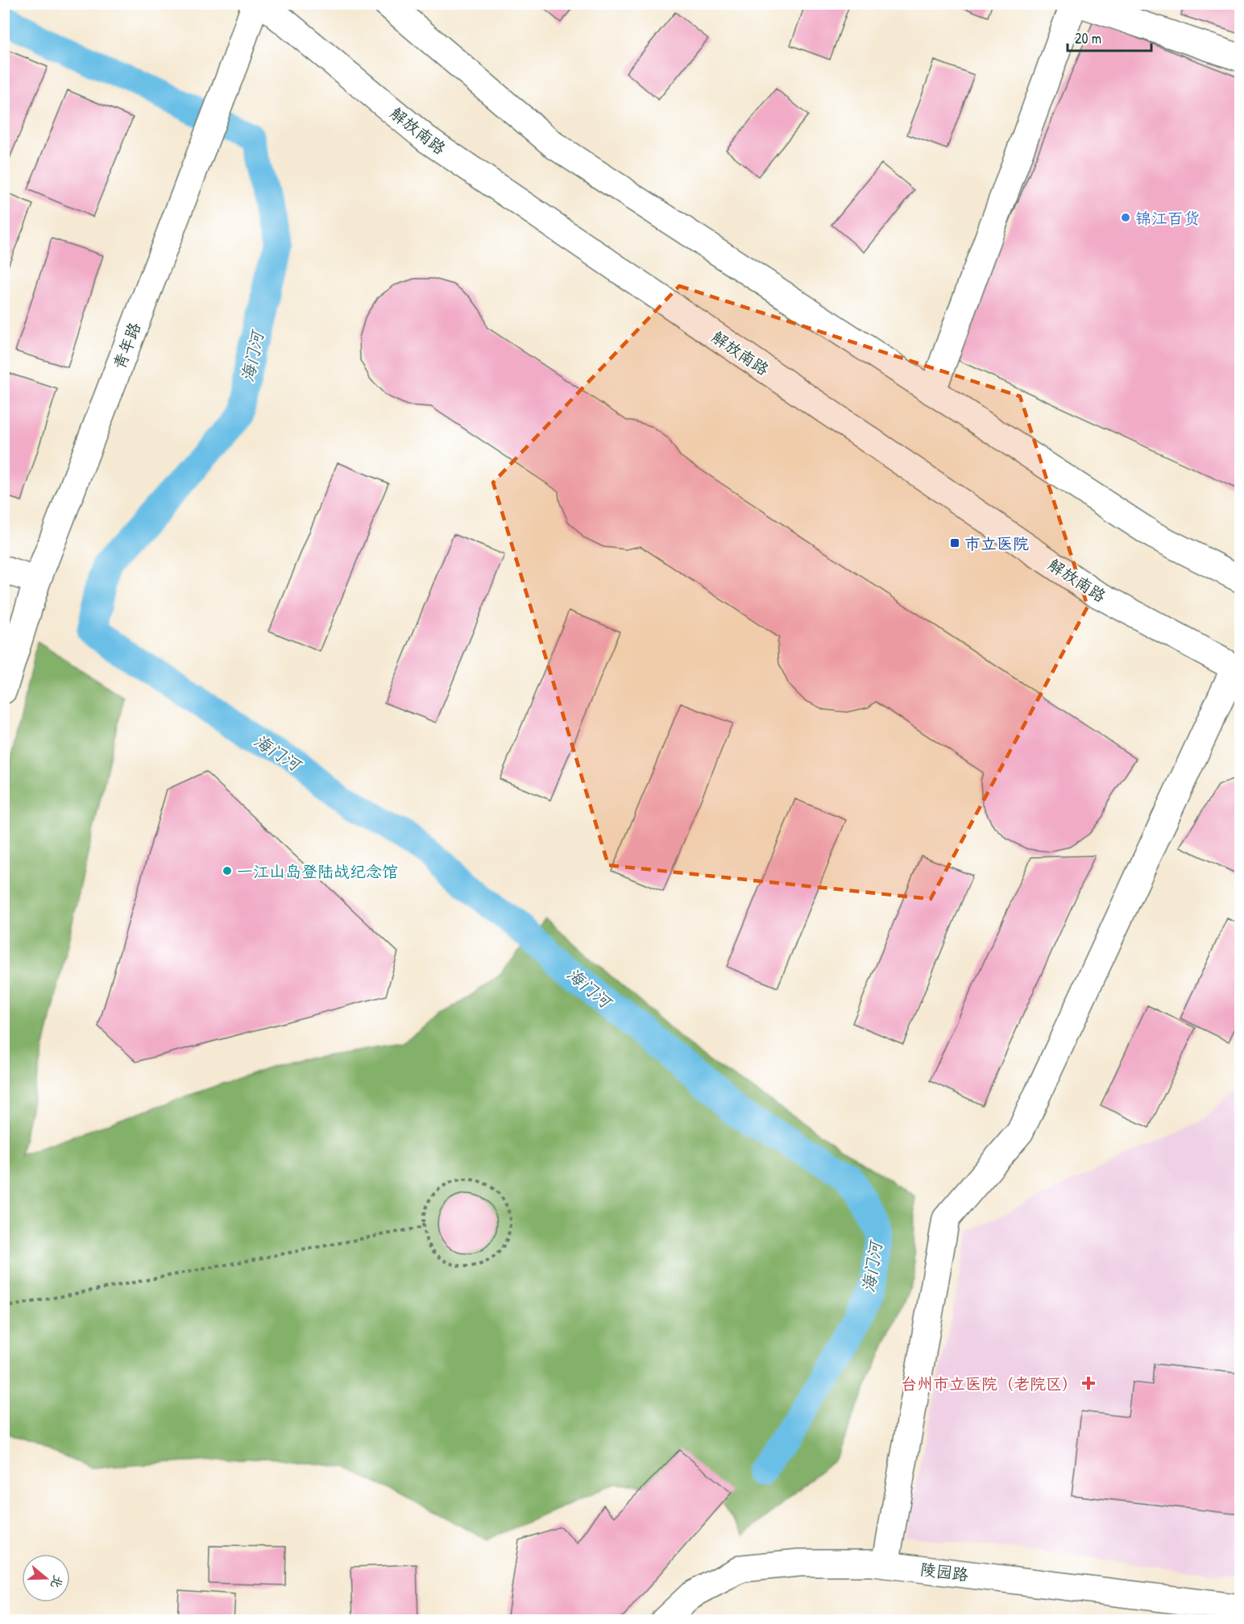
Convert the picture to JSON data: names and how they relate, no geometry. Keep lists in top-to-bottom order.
{
  "streets": {
    "main road": ["解放南路", "青年路", "陵园路"]
  },
  "water": ["海门河"],
  "places": {
    "other": ["锦江百货", "一江山岛登陆战纪念馆"],
    "transit": ["市立医院"],
    "health": ["台州市立医院（老院区）"]
  },
  "scale_bar": "20 m",
  "north": "right"
}
